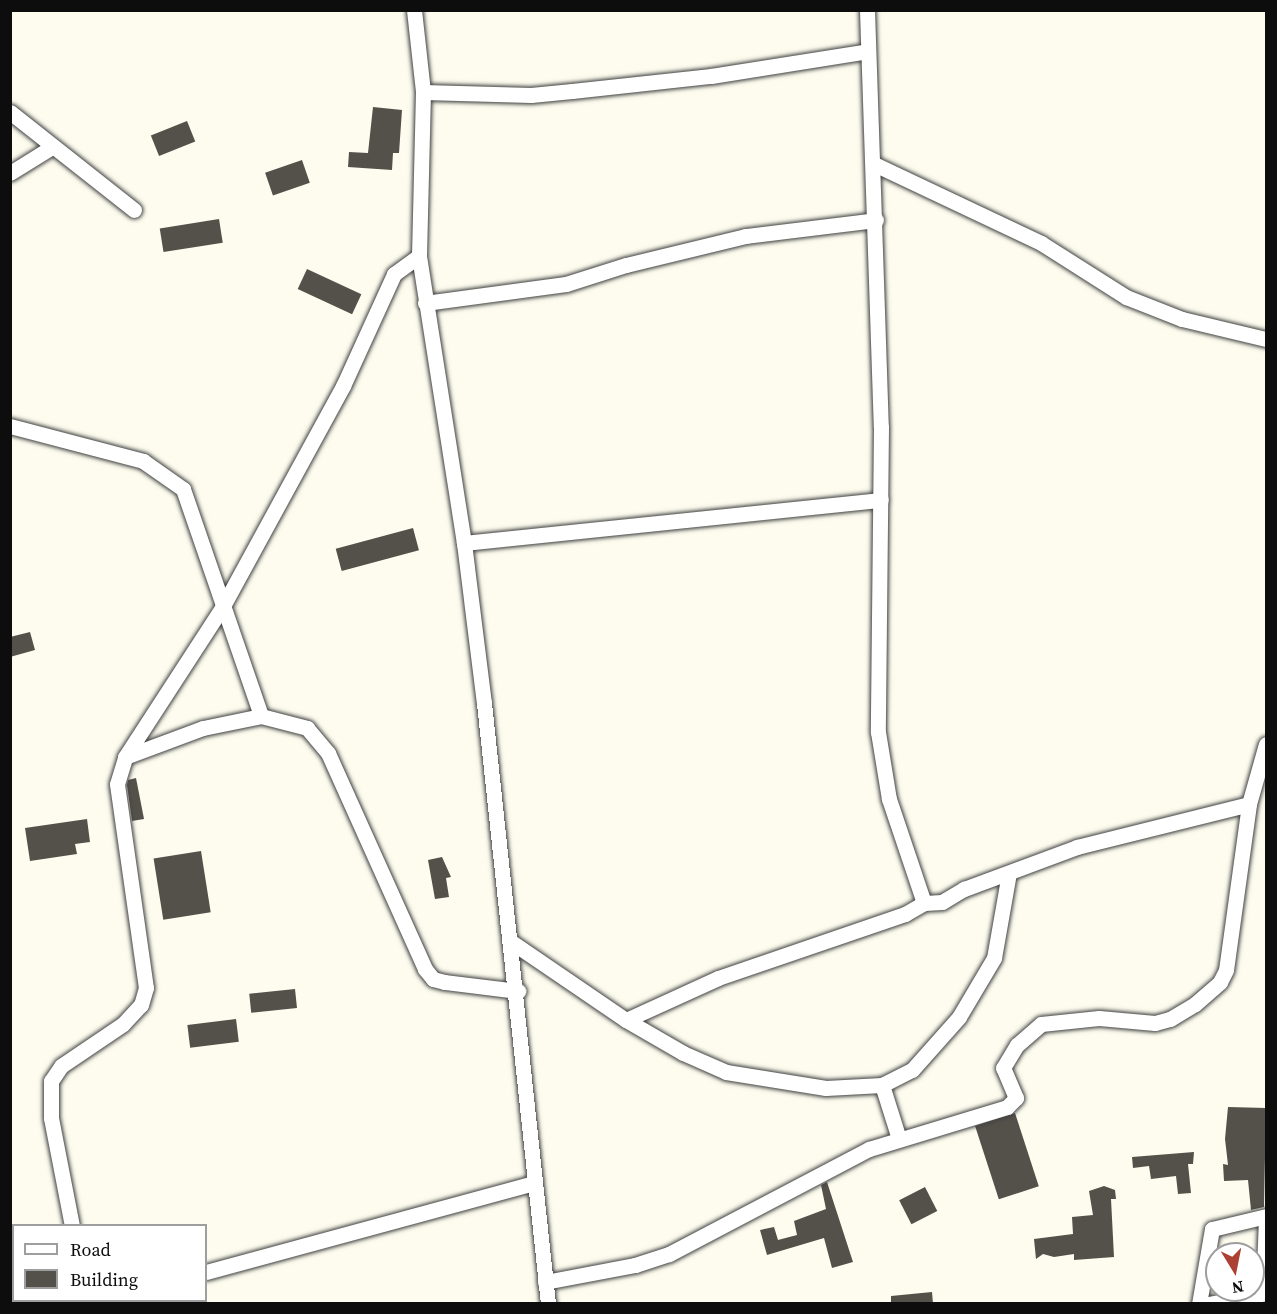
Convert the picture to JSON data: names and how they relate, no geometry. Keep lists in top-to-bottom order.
{
  "legend": ["Road", "Building"],
  "north": "bottom"
}
